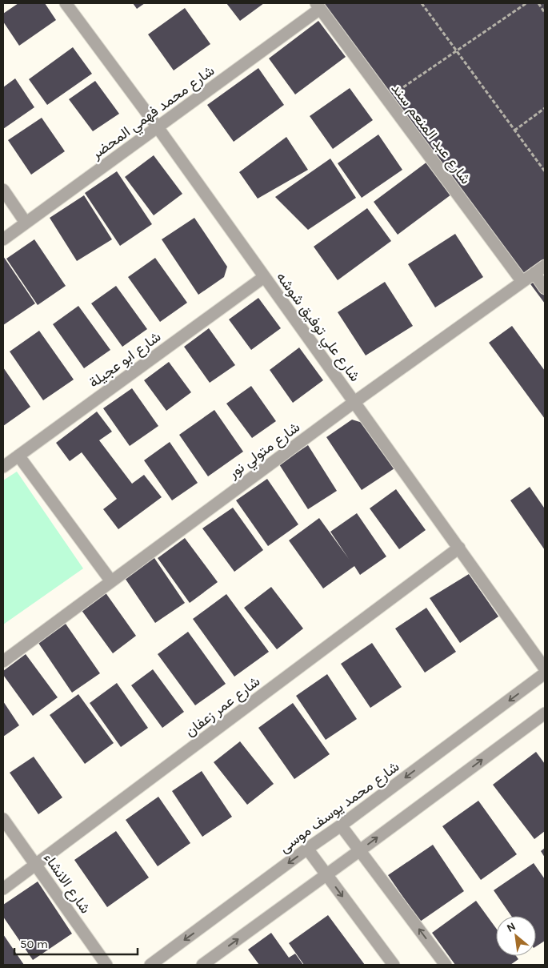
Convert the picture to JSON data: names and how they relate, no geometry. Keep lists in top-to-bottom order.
{
  "streets": {
    "street": [
      "شارع محمد فهمي المحضر",
      "شارع عبد المنعم سند",
      "شارع علي توفيق شوشه",
      "شارع ابو عجيلة",
      "شارع متولي نور",
      "شارع عمر زعفان",
      "شارع محمد يوسف موسى",
      "شارع الانشاء"
    ]
  },
  "crossings": [
    ["شارع محمد فهمي المحضر", "شارع عبد المنعم سند"],
    ["شارع محمد فهمي المحضر", "شارع علي توفيق شوشه"],
    ["شارع عبد المنعم سند", "شارع متولي نور"],
    ["شارع علي توفيق شوشه", "شارع ابو عجيلة"],
    ["شارع علي توفيق شوشه", "شارع متولي نور"],
    ["شارع علي توفيق شوشه", "شارع عمر زعفان"],
    ["شارع عمر زعفان", "شارع الانشاء"]
  ],
  "scale_bar": "50 m",
  "north": "top left"
}
